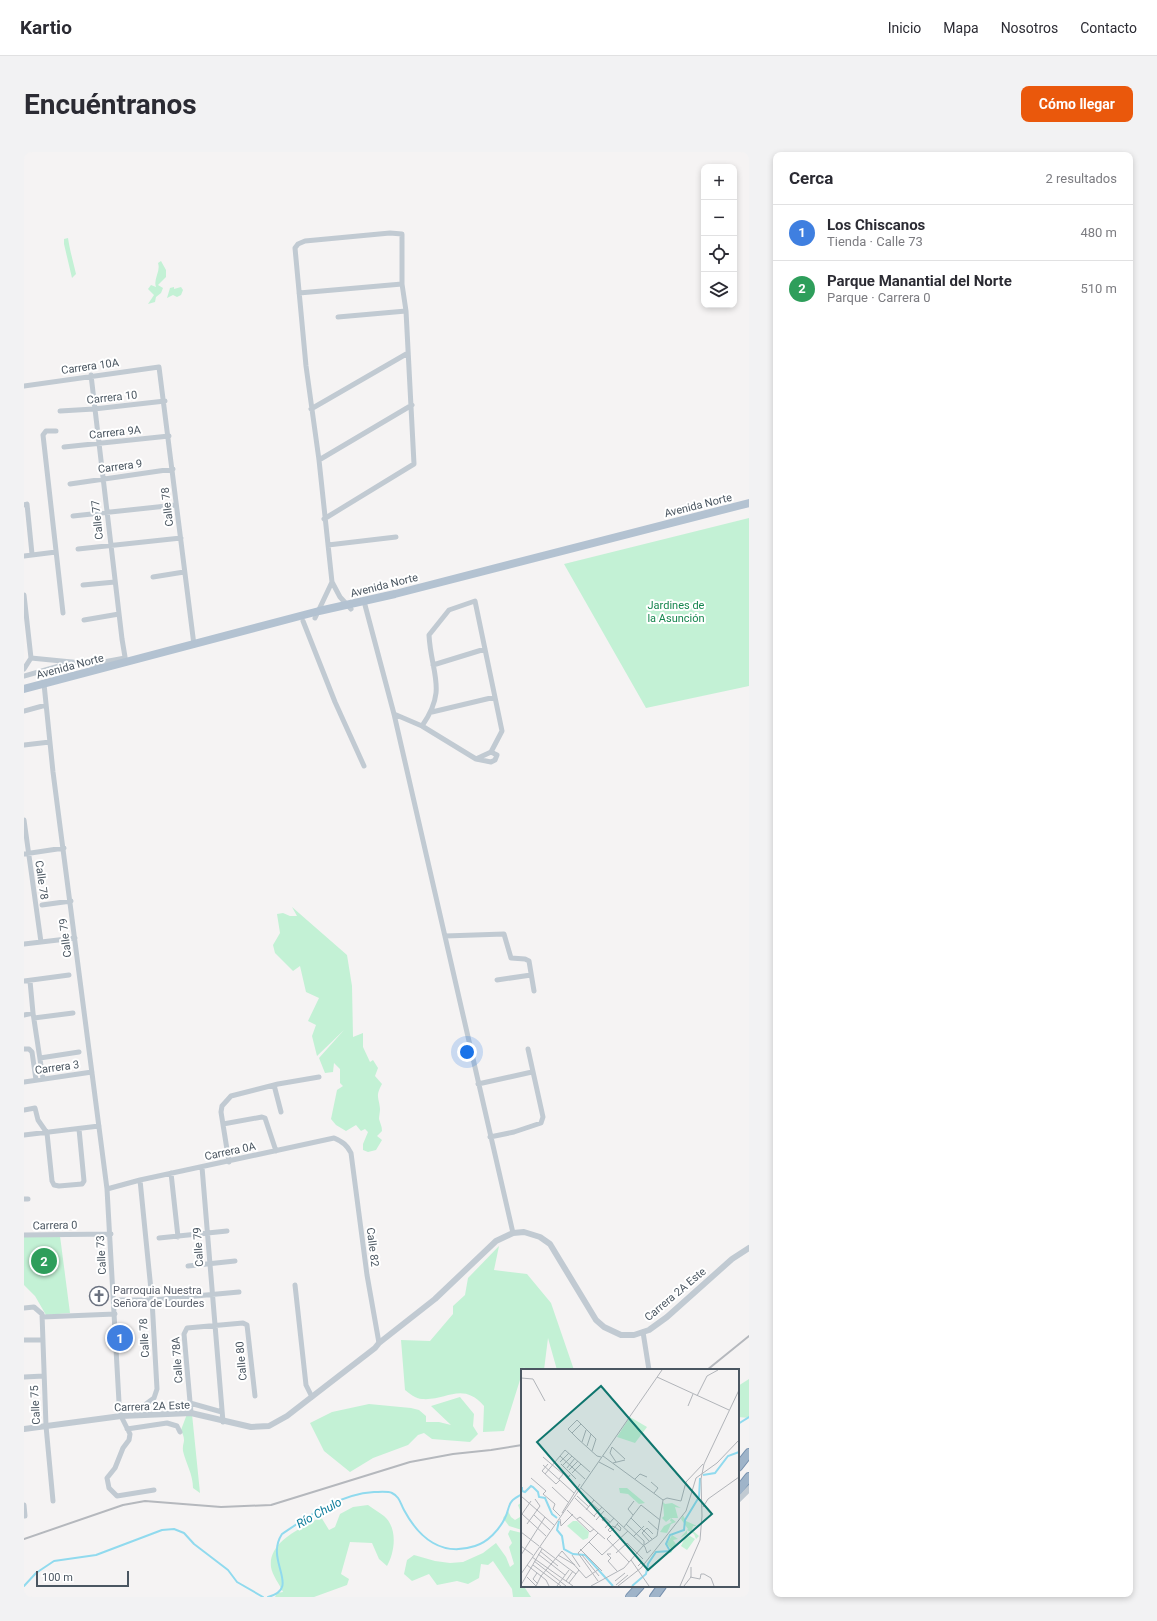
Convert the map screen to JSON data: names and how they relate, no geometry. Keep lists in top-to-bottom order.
{
  "streets": {
    "main road": ["Avenida Norte"],
    "street": [
      "Carrera 10A",
      "Carrera 10",
      "Carrera 9A",
      "Carrera 9",
      "Calle 78",
      "Calle 77",
      "Calle 79",
      "Carrera 3",
      "Carrera 0A",
      "Carrera 0",
      "Calle 82",
      "Calle 73",
      "Carrera 2A Este",
      "Calle 78A",
      "Calle 80",
      "Calle 75"
    ]
  },
  "crossings": [
    ["Carrera 10A", "Calle 78"],
    ["Carrera 10A", "Calle 77"],
    ["Carrera 10", "Calle 78"],
    ["Carrera 10", "Calle 77"],
    ["Carrera 9A", "Calle 78"],
    ["Carrera 9A", "Calle 77"],
    ["Carrera 9", "Calle 78"],
    ["Carrera 9", "Calle 77"],
    ["Avenida Norte", "Calle 78"],
    ["Avenida Norte", "Calle 77"],
    ["Avenida Norte", "Calle 79"],
    ["Calle 78", "Carrera 0A"],
    ["Calle 78", "Carrera 2A Este"],
    ["Calle 79", "Carrera 3"],
    ["Calle 79", "Carrera 0A"],
    ["Calle 79", "Calle 73"],
    ["Calle 79", "Carrera 2A Este"],
    ["Calle 79", "Calle 78A"],
    ["Calle 79", "Calle 80"],
    ["Carrera 0A", "Calle 82"],
    ["Carrera 0A", "Calle 73"],
    ["Carrera 0", "Calle 73"],
    ["Calle 82", "Carrera 2A Este"],
    ["Calle 73", "Carrera 2A Este"],
    ["Carrera 2A Este", "Calle 78A"],
    ["Carrera 2A Este", "Calle 75"],
    ["Calle 78A", "Calle 80"]
  ],
  "water": ["Río Chulo"],
  "parks": ["Jardines de la Asunción"],
  "places": {
    "church": ["Parroquia Nuestra Señora de Lourdes"]
  },
  "scale_bar": "100 m",
  "page": {
    "header": "Kartio",
    "nav": [
      "Inicio",
      "Mapa",
      "Nosotros",
      "Contacto"
    ],
    "buttons": "Cómo llegar",
    "title": "Encuéntranos",
    "heading": ["Cerca", "2 resultados"],
    "map_buttons": ["+", "−"],
    "list": [
      {
        "mark": "1",
        "name": "Los Chiscanos",
        "note": "Tienda · Calle 73",
        "value": "480 m"
      },
      {
        "mark": "2",
        "name": "Parque Manantial del Norte",
        "note": "Parque · Carrera 0",
        "value": "510 m"
      }
    ],
    "pins": ["2", "1"],
    "scale": "100 m"
  }
}
